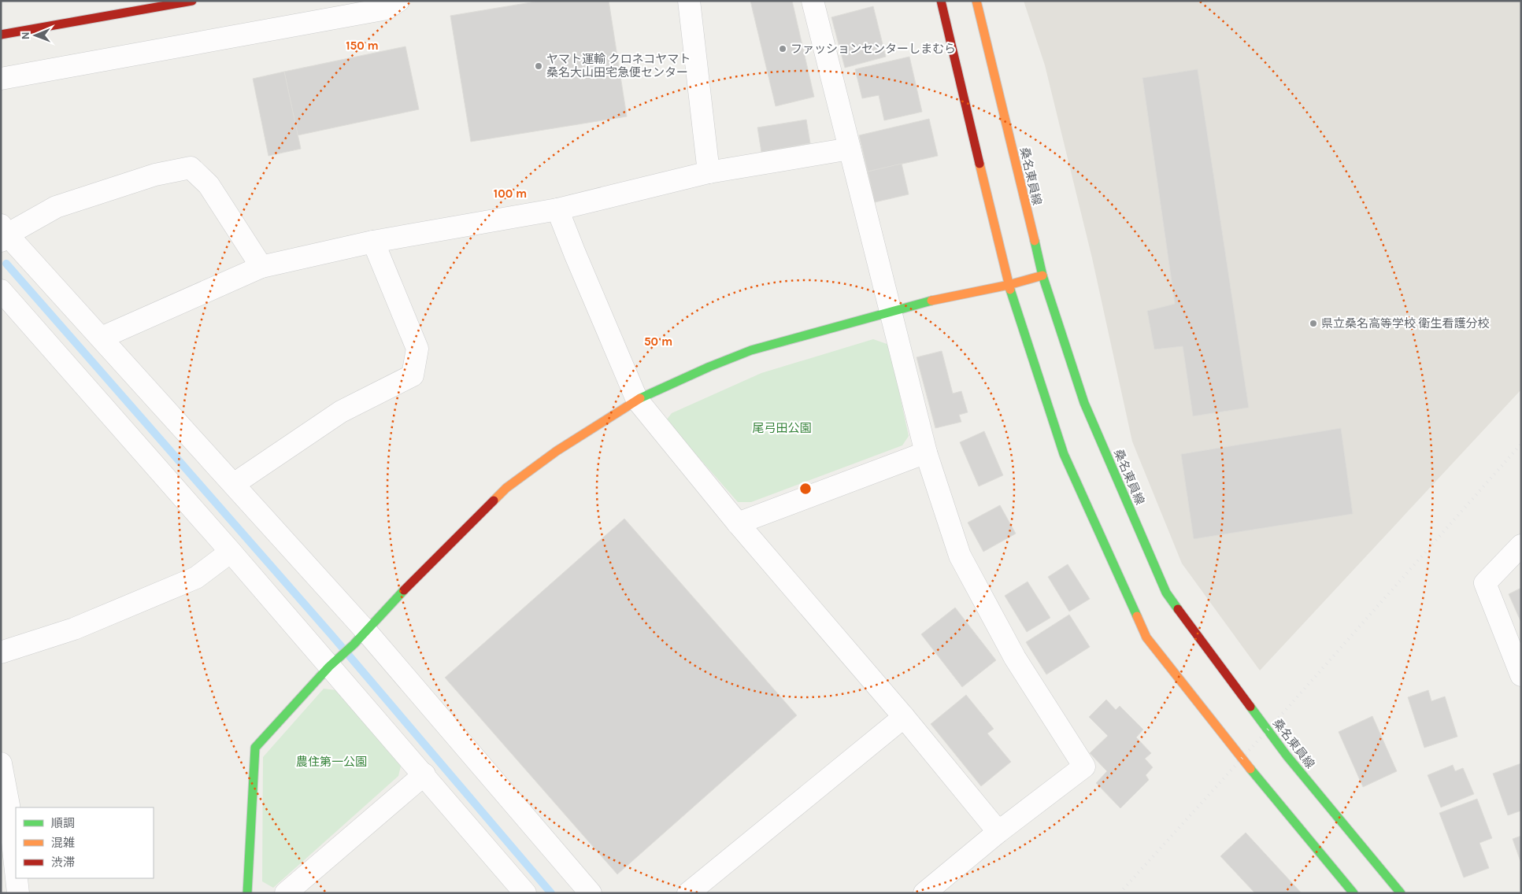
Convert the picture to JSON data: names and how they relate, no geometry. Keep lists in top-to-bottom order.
{
  "streets": {
    "main road": ["桑名東員線"]
  },
  "parks": ["尾弓田公園", "農住第一公園"],
  "places": ["ファッションセンターしまむら", "ヤマト運輸 クロネコヤマト 桑名大山田宅急便センター", "県立桑名高等学校 衛生看護分校"],
  "legend": ["順調", "混雑", "渋滞"],
  "north": "left",
  "rings": ["150 m", "100 m", "50 m"]
}
